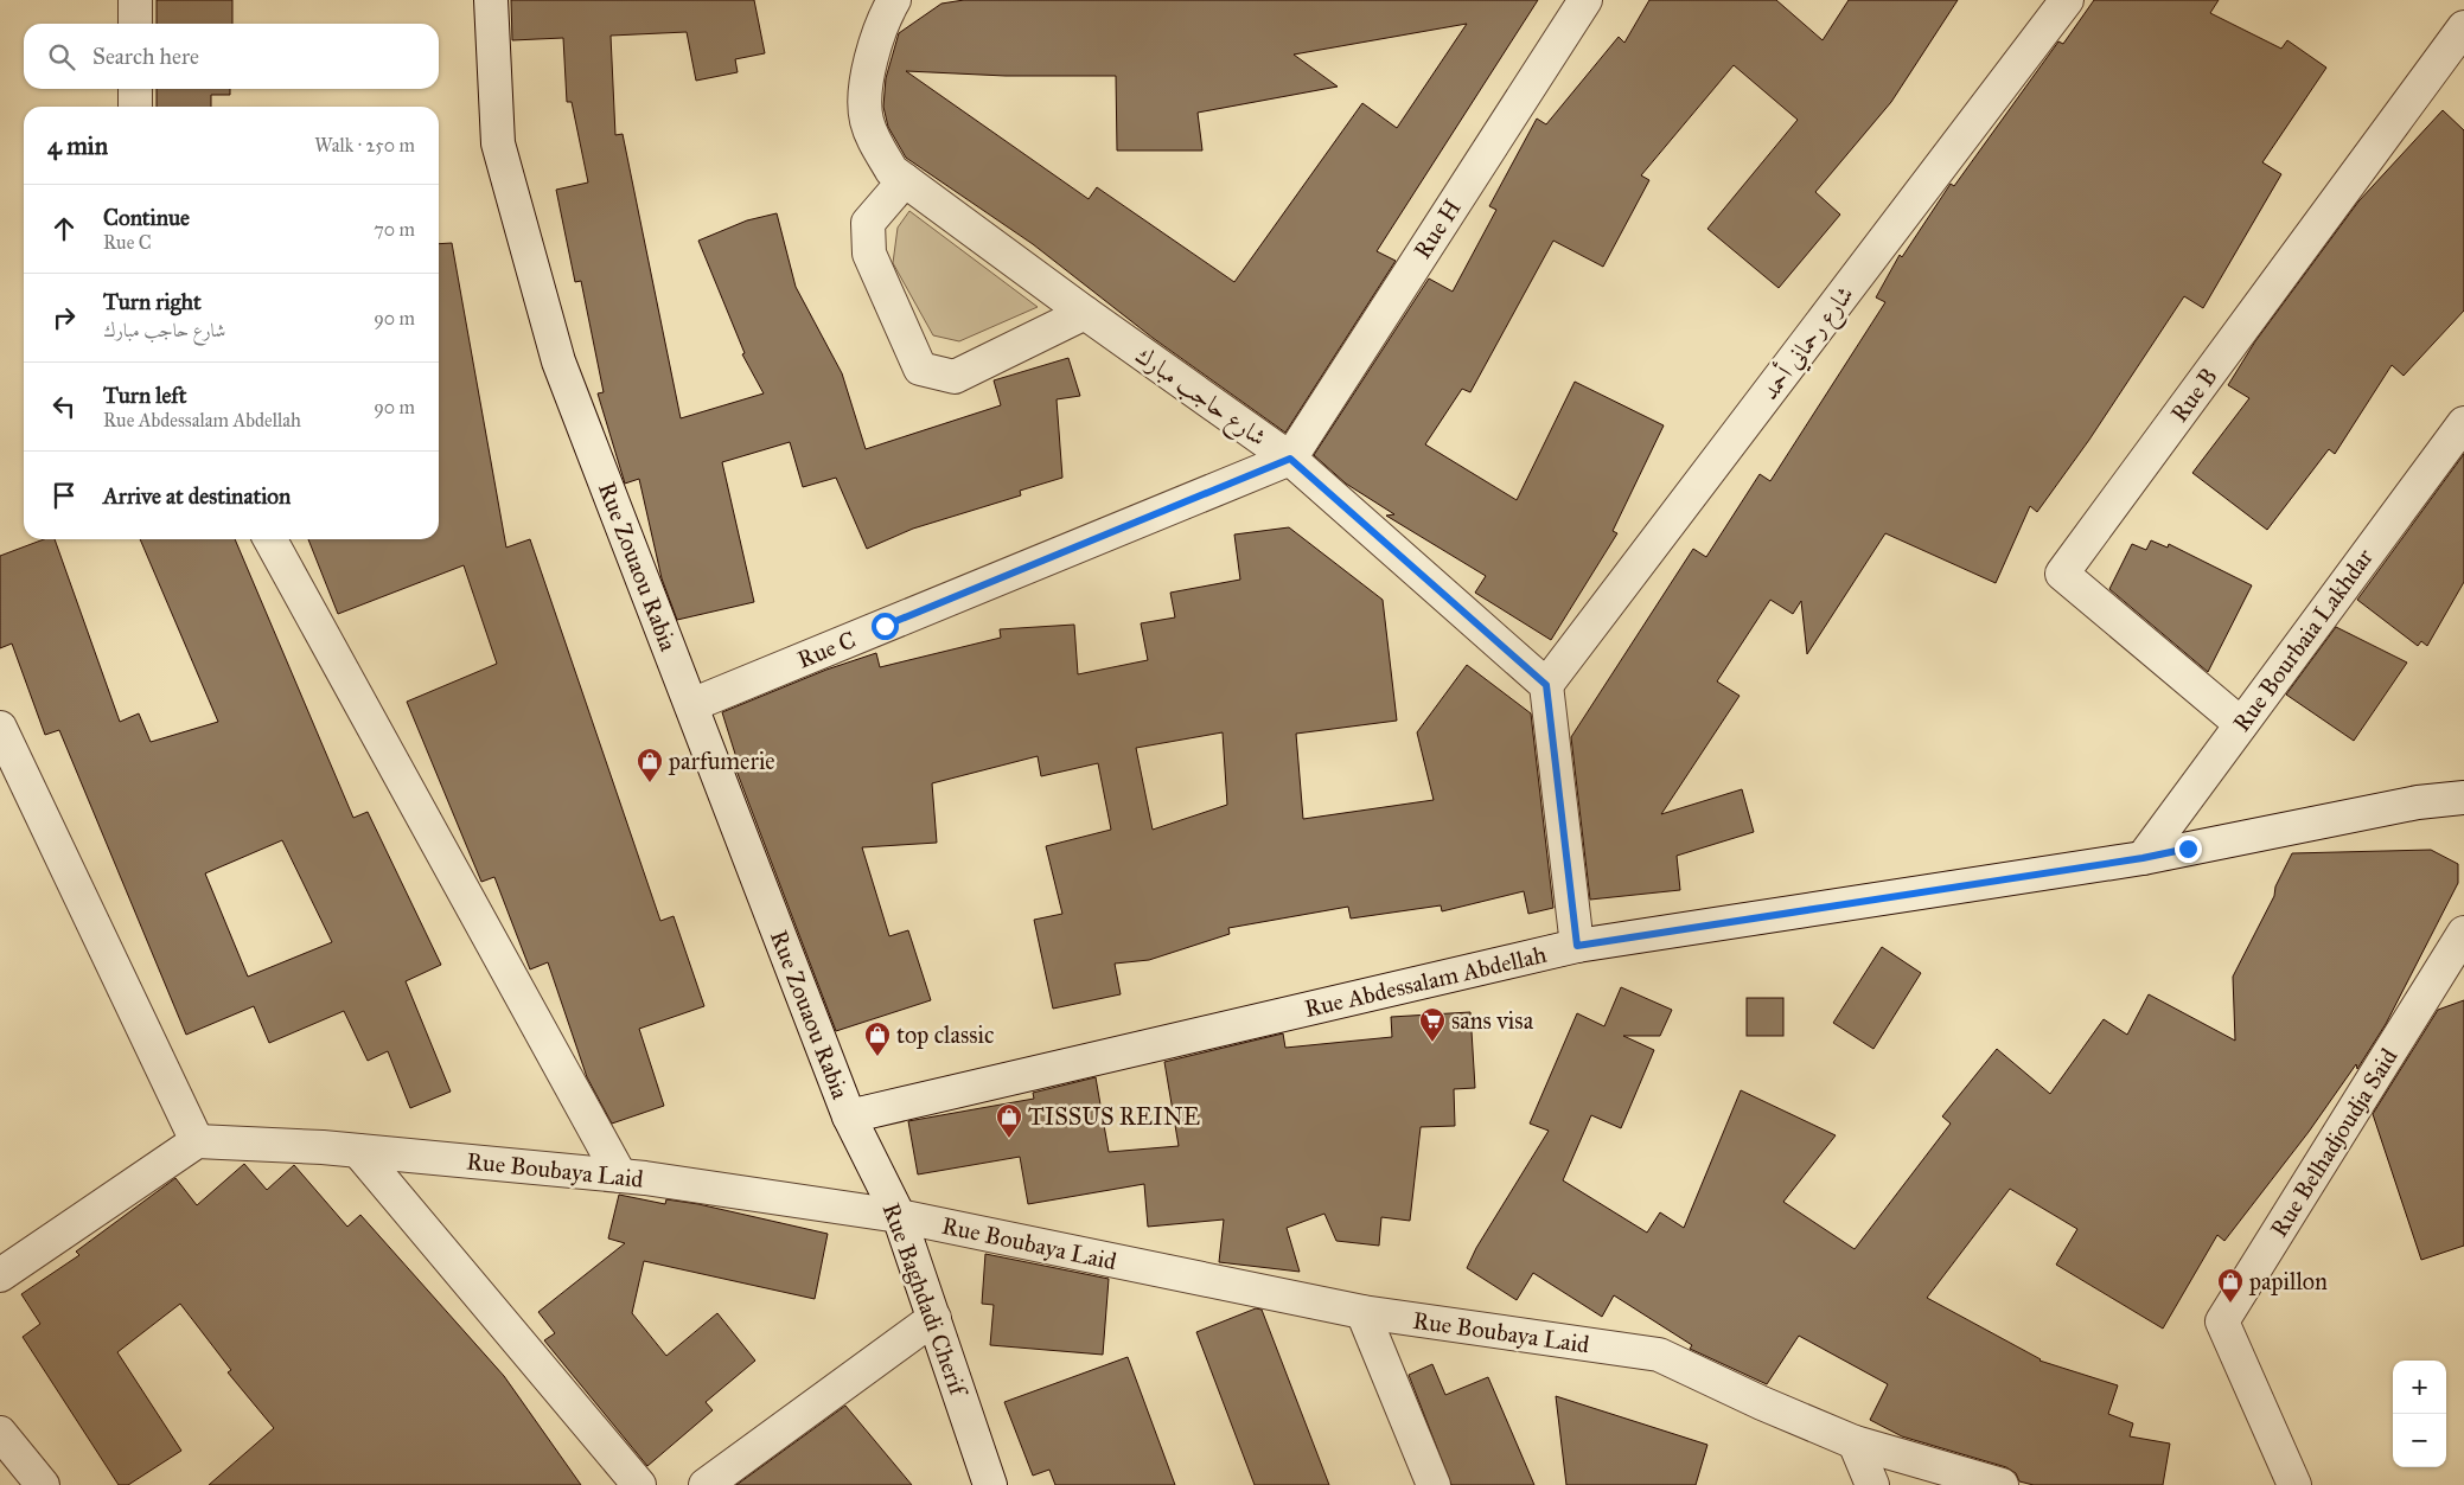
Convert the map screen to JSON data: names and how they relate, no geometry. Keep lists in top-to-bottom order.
{
  "streets": {
    "street": [
      "Rue H",
      "شارع رحماني أحمد",
      "Rue B",
      "شارع حاجب مبارك",
      "Rue Zouaou Rabia",
      "Rue Bourbaia Lakhdar",
      "Rue C",
      "Rue Abdessalam Abdellah",
      "Rue Belhadjoudja Said",
      "Rue Boubaya Laid",
      "Rue Baghdadi Cherif"
    ]
  },
  "crossings": [
    ["Rue H", "شارع حاجب مبارك"],
    ["Rue H", "Rue C"],
    ["شارع رحماني أحمد", "شارع حاجب مبارك"],
    ["Rue B", "Rue Bourbaia Lakhdar"],
    ["شارع حاجب مبارك", "Rue C"],
    ["Rue Zouaou Rabia", "Rue C"],
    ["Rue Zouaou Rabia", "Rue Abdessalam Abdellah"],
    ["Rue Zouaou Rabia", "Rue Baghdadi Cherif"],
    ["Rue Bourbaia Lakhdar", "Rue Abdessalam Abdellah"],
    ["Rue Abdessalam Abdellah", "Rue Baghdadi Cherif"],
    ["Rue Boubaya Laid", "Rue Baghdadi Cherif"]
  ],
  "places": {
    "shop": [
      "parfumerie",
      "top classic",
      "TISSUS REINE",
      "papillon"
    ],
    "supermarket": ["sans visa"]
  },
  "page": {
    "search": "Search here",
    "heading": ["4 min", "Walk · 250 m"],
    "list": [
      ["Continue", "Rue C", "70 m"],
      ["Turn right", "شارع حاجب مبارك", "90 m"],
      ["Turn left", "Rue Abdessalam Abdellah", "90 m"],
      "Arrive at destination"
    ],
    "map_buttons": ["+", "−"]
  }
}
